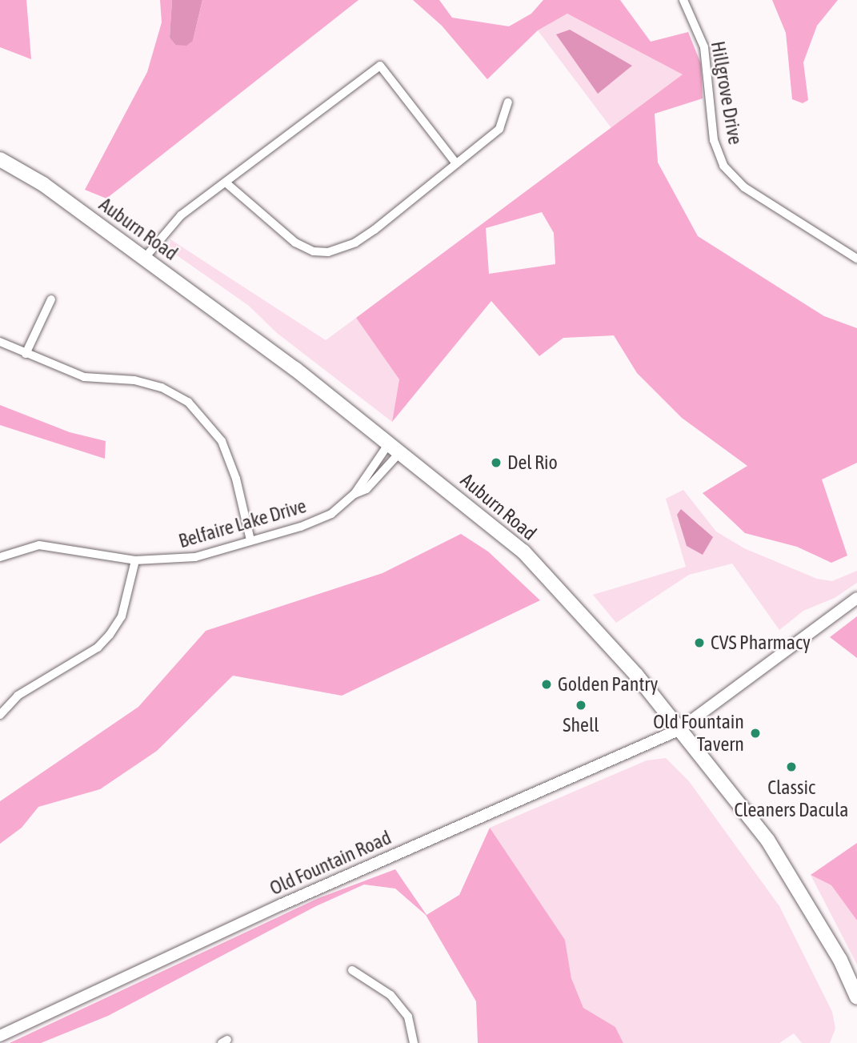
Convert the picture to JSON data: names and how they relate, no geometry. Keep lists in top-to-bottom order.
{
  "streets": {
    "main road": ["Auburn Road"],
    "street": ["Hillgrove Drive", "Belfaire Lake Drive", "Old Fountain Road"]
  },
  "crossings": [
    ["Auburn Road", "Belfaire Lake Drive"],
    ["Auburn Road", "Old Fountain Road"]
  ],
  "places": [
    "Del Rio",
    "CVS Pharmacy",
    "Golden Pantry",
    "Shell",
    "Old Fountain Tavern",
    "Classic Cleaners Dacula"
  ]
}
